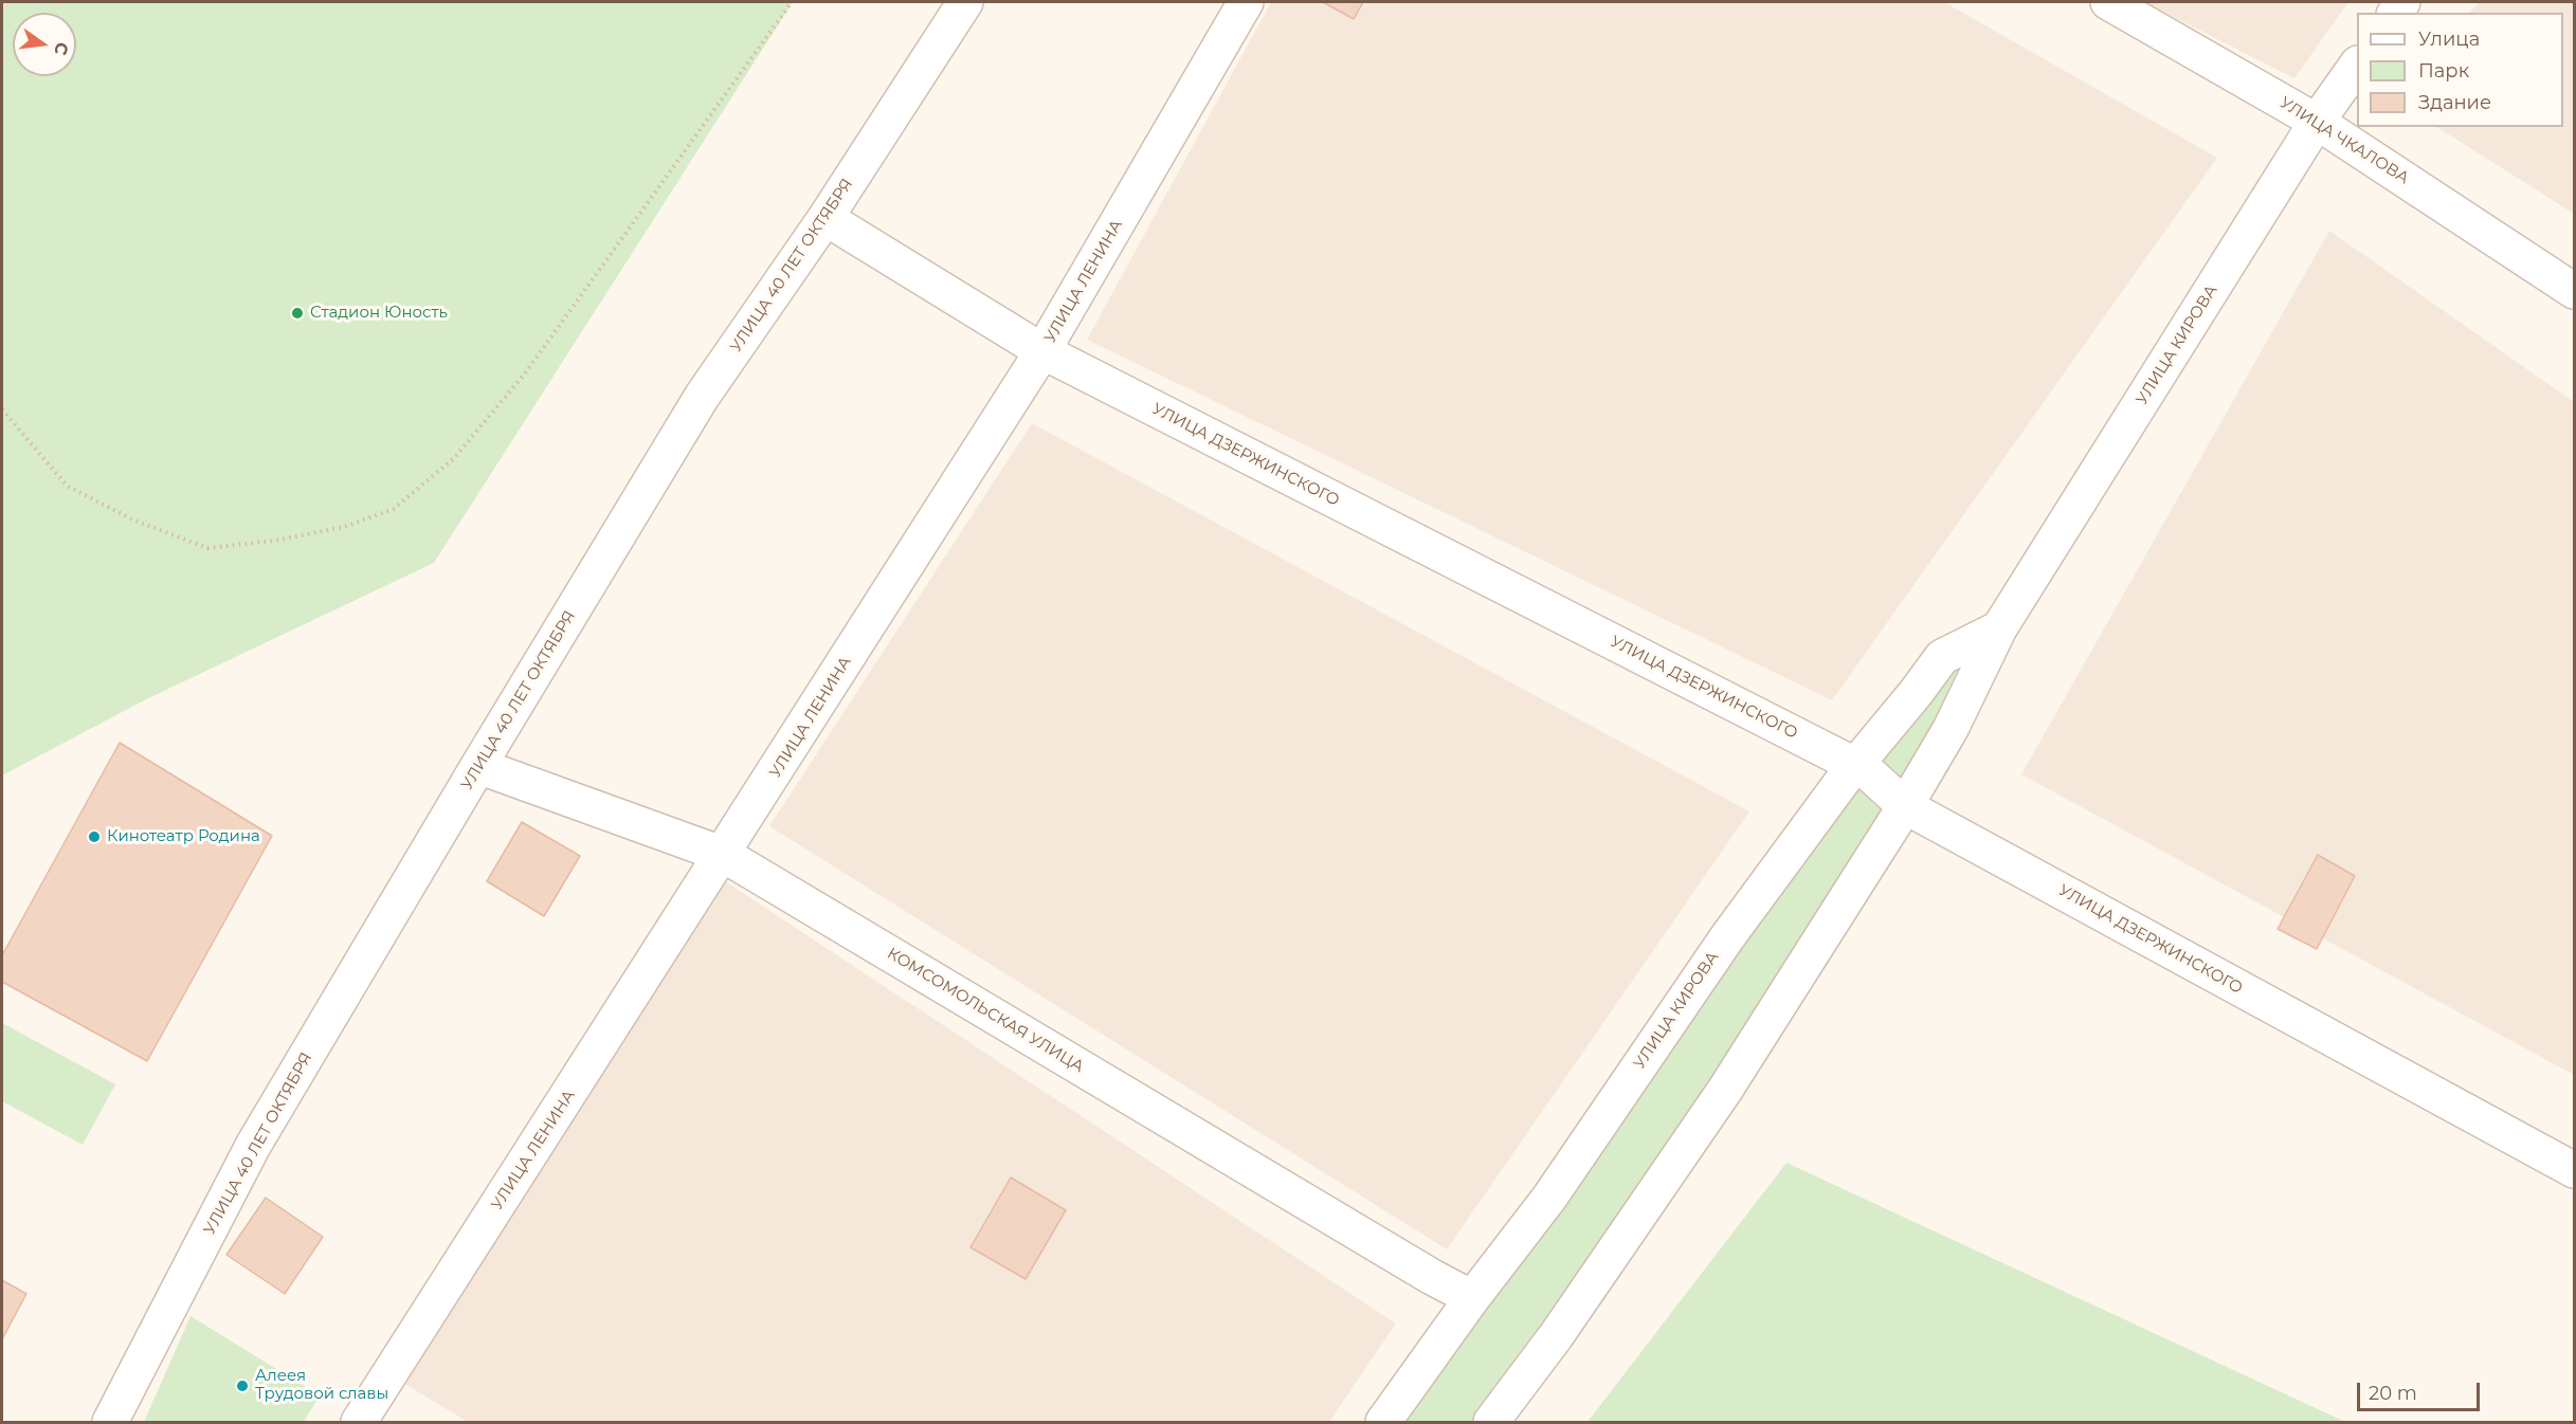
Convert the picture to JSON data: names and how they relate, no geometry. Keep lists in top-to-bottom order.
{
  "streets": {
    "street": [
      "УЛИЦА ЧКАЛОВА",
      "УЛИЦА 40 ЛЕТ ОКТЯБРЯ",
      "УЛИЦА ЛЕНИНА",
      "УЛИЦА КИРОВА",
      "УЛИЦА ДЗЕРЖИНСКОГО",
      "КОМСОМОЛЬСКАЯ УЛИЦА"
    ]
  },
  "crossings": [
    ["УЛИЦА ЧКАЛОВА", "УЛИЦА КИРОВА"],
    ["УЛИЦА 40 ЛЕТ ОКТЯБРЯ", "УЛИЦА ДЗЕРЖИНСКОГО"],
    ["УЛИЦА 40 ЛЕТ ОКТЯБРЯ", "КОМСОМОЛЬСКАЯ УЛИЦА"],
    ["УЛИЦА ЛЕНИНА", "УЛИЦА ДЗЕРЖИНСКОГО"],
    ["УЛИЦА ЛЕНИНА", "КОМСОМОЛЬСКАЯ УЛИЦА"],
    ["УЛИЦА КИРОВА", "УЛИЦА ДЗЕРЖИНСКОГО"],
    ["УЛИЦА КИРОВА", "КОМСОМОЛЬСКАЯ УЛИЦА"]
  ],
  "places": ["Стадион Юность", "Кинотеатр Родина", "Алеея Трудовой славы"],
  "legend": ["Улица", "Парк", "Здание"],
  "scale_bar": "20 m",
  "north": "right"
}
